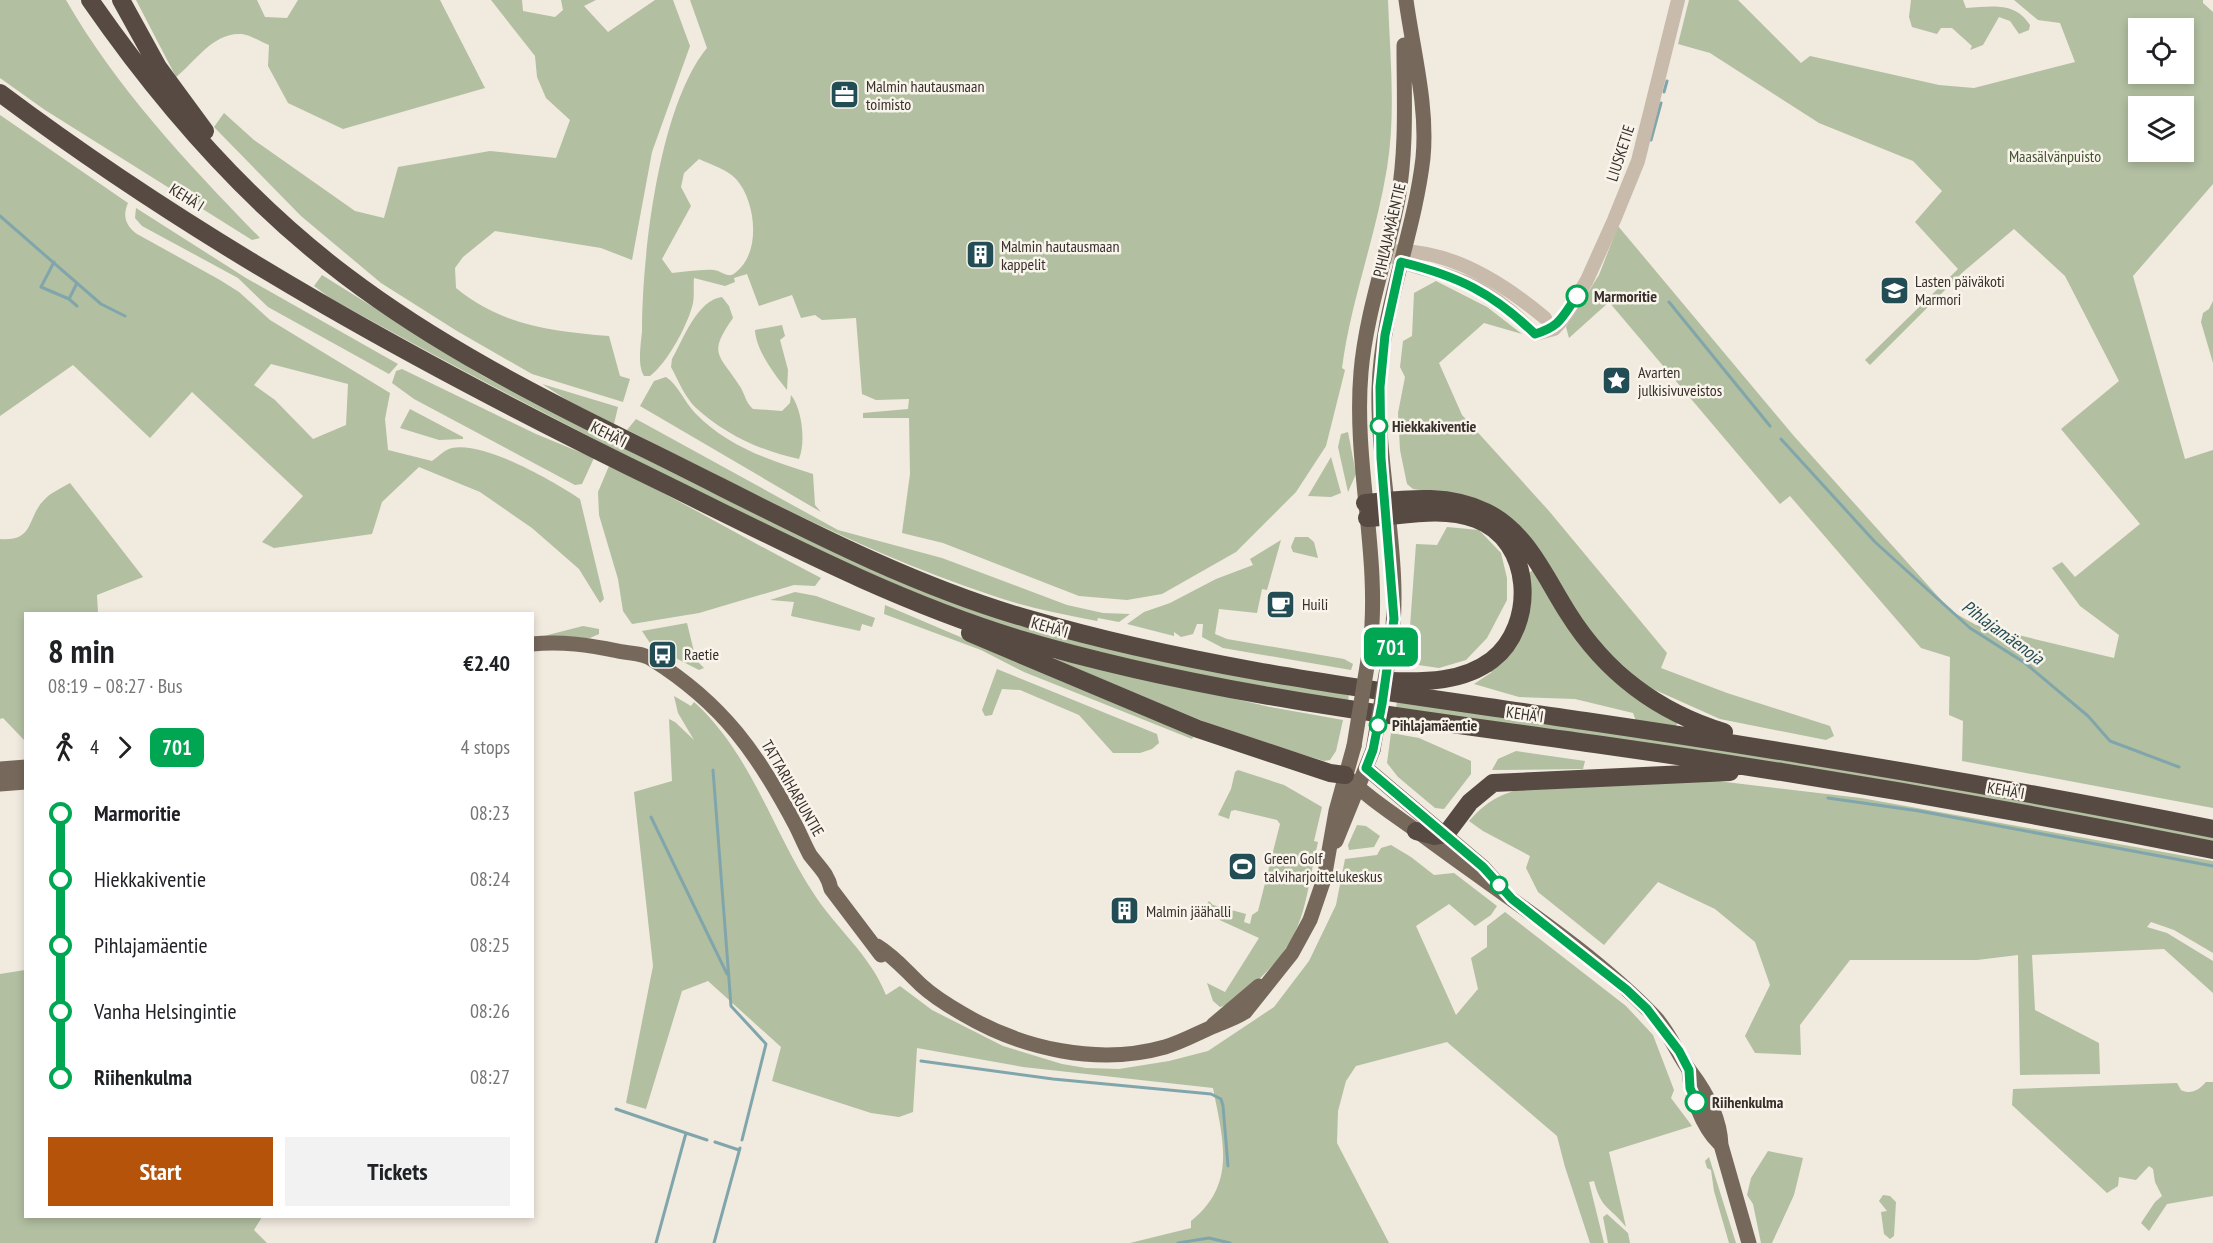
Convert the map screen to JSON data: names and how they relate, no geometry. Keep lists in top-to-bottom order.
{
  "streets": {
    "highway": ["KEHÄ I"],
    "main road": ["PIHLAJAMÄENTIE", "TATTARIHARJUNTIE"],
    "street": ["LIUSKETIE"]
  },
  "crossings": [
    ["PIHLAJAMÄENTIE", "TATTARIHARJUNTIE"]
  ],
  "water": ["Pihlajamäenoja"],
  "parks": ["Maasälvänpuisto"],
  "places": {
    "office": ["Malmin hautausmaan toimisto"],
    "building": ["Malmin hautausmaan kappelit", "Malmin jäähalli"],
    "school or university": ["Lasten päiväkoti Marmori"],
    "other": [
      "Marmoritie",
      "Hiekkakiventie",
      "Pihlajamäentie",
      "Riihenkulma"
    ],
    "place": ["Avarten julkisivuveistos"],
    "cafe": ["Huili"],
    "bus stop": ["Raetie"],
    "sports": ["Green Golf talviharjoittelukeskus"]
  },
  "lines": ["bus line 701"],
  "page": {
    "on_map": "701",
    "heading": ["8 min", "08:19 – 08:27 · Bus", "€2.40"],
    "legs": ["4", "701", "4 stops"],
    "list": [
      {
        "name": "Marmoritie",
        "value": "08:23"
      },
      {
        "name": "Hiekkakiventie",
        "value": "08:24"
      },
      {
        "name": "Pihlajamäentie",
        "value": "08:25"
      },
      {
        "name": "Vanha Helsingintie",
        "value": "08:26"
      },
      {
        "name": "Riihenkulma",
        "value": "08:27"
      }
    ],
    "buttons": ["Start", "Tickets"]
  }
}
